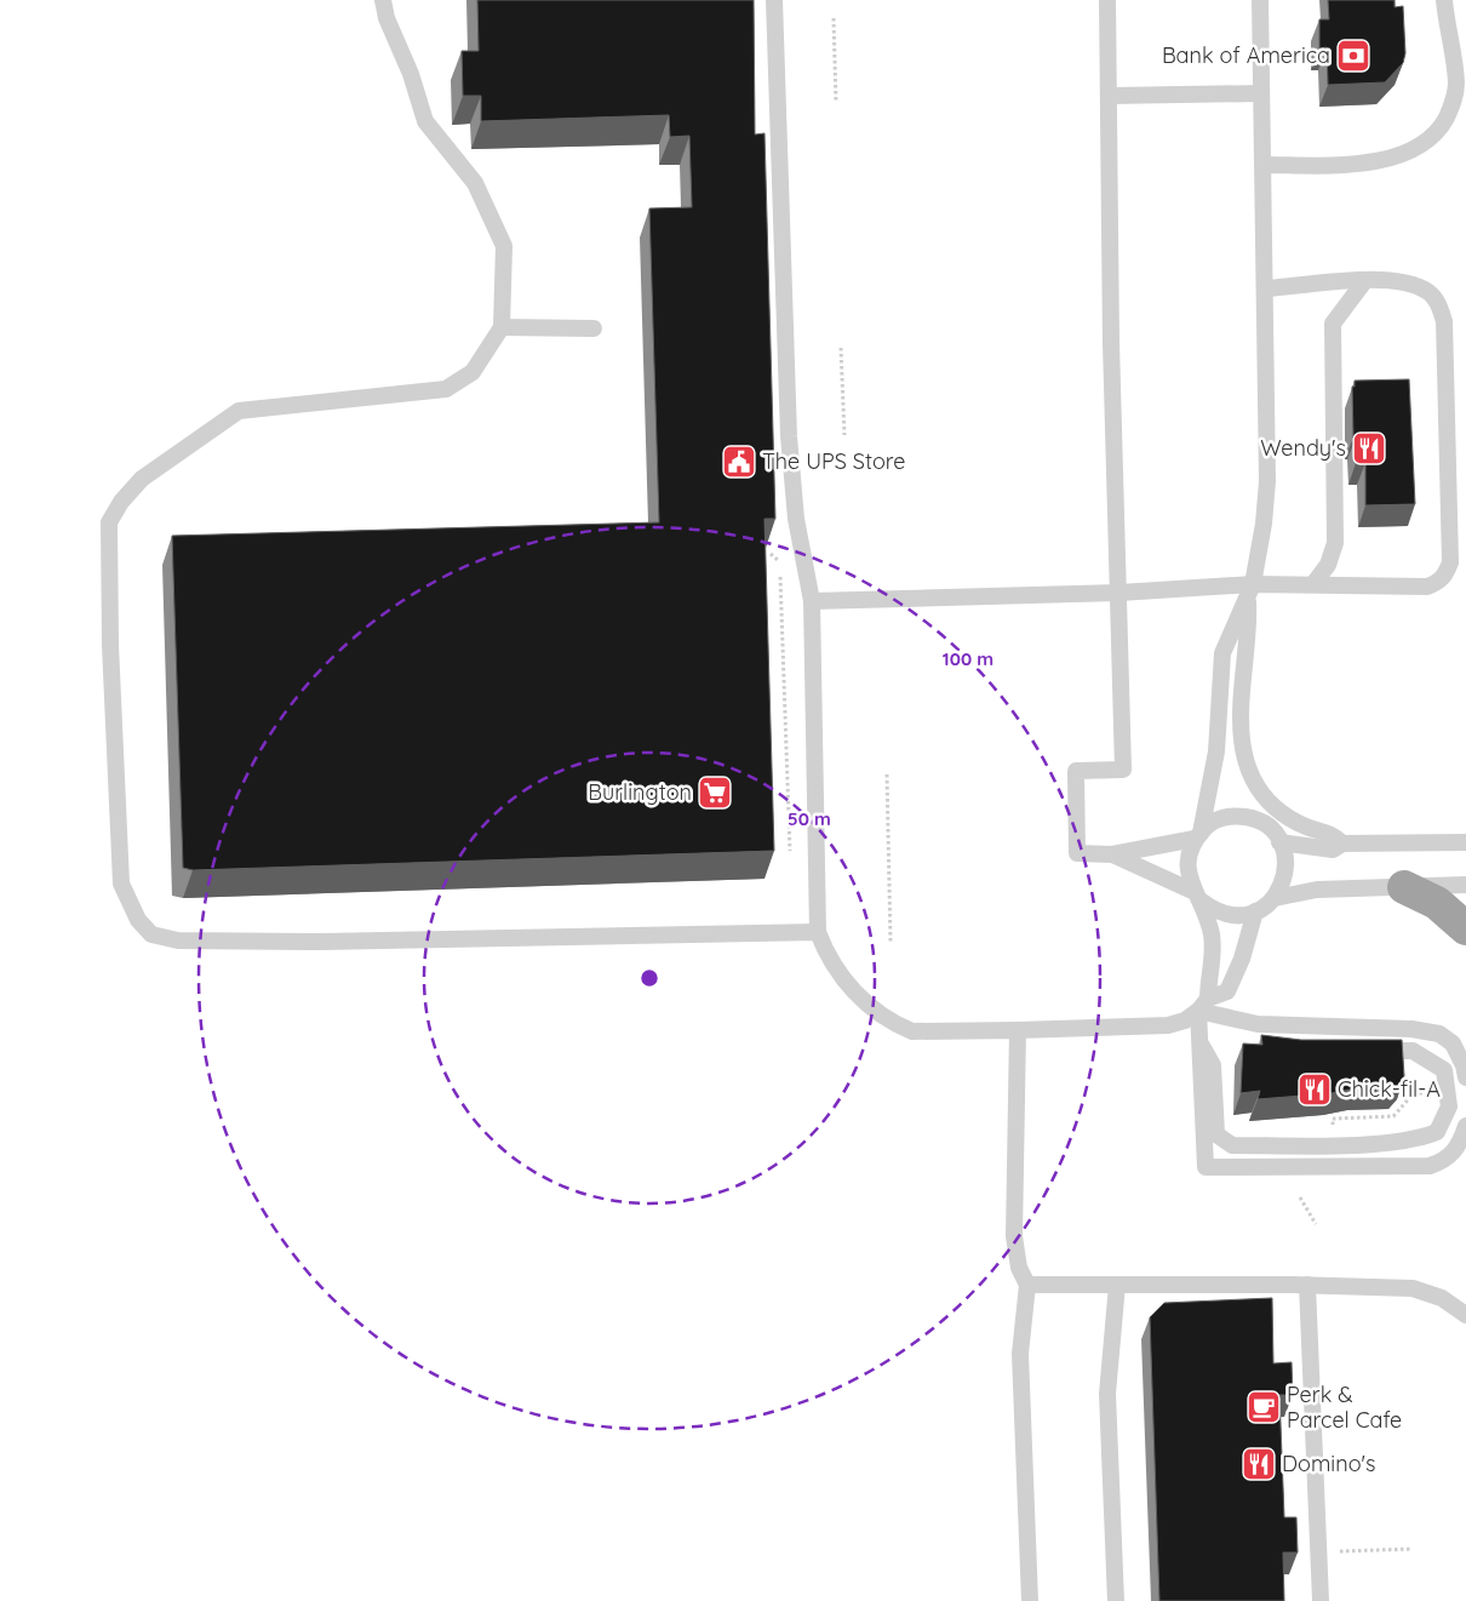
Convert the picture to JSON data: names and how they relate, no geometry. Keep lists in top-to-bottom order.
{
  "places": {
    "bank": ["Bank of America"],
    "restaurant": ["Wendy's", "Chick-fil-A", "Domino's"],
    "public building": ["The UPS Store"],
    "supermarket": ["Burlington"],
    "cafe": ["Perk & Parcel Cafe"]
  },
  "rings": ["100 m", "50 m"]
}
